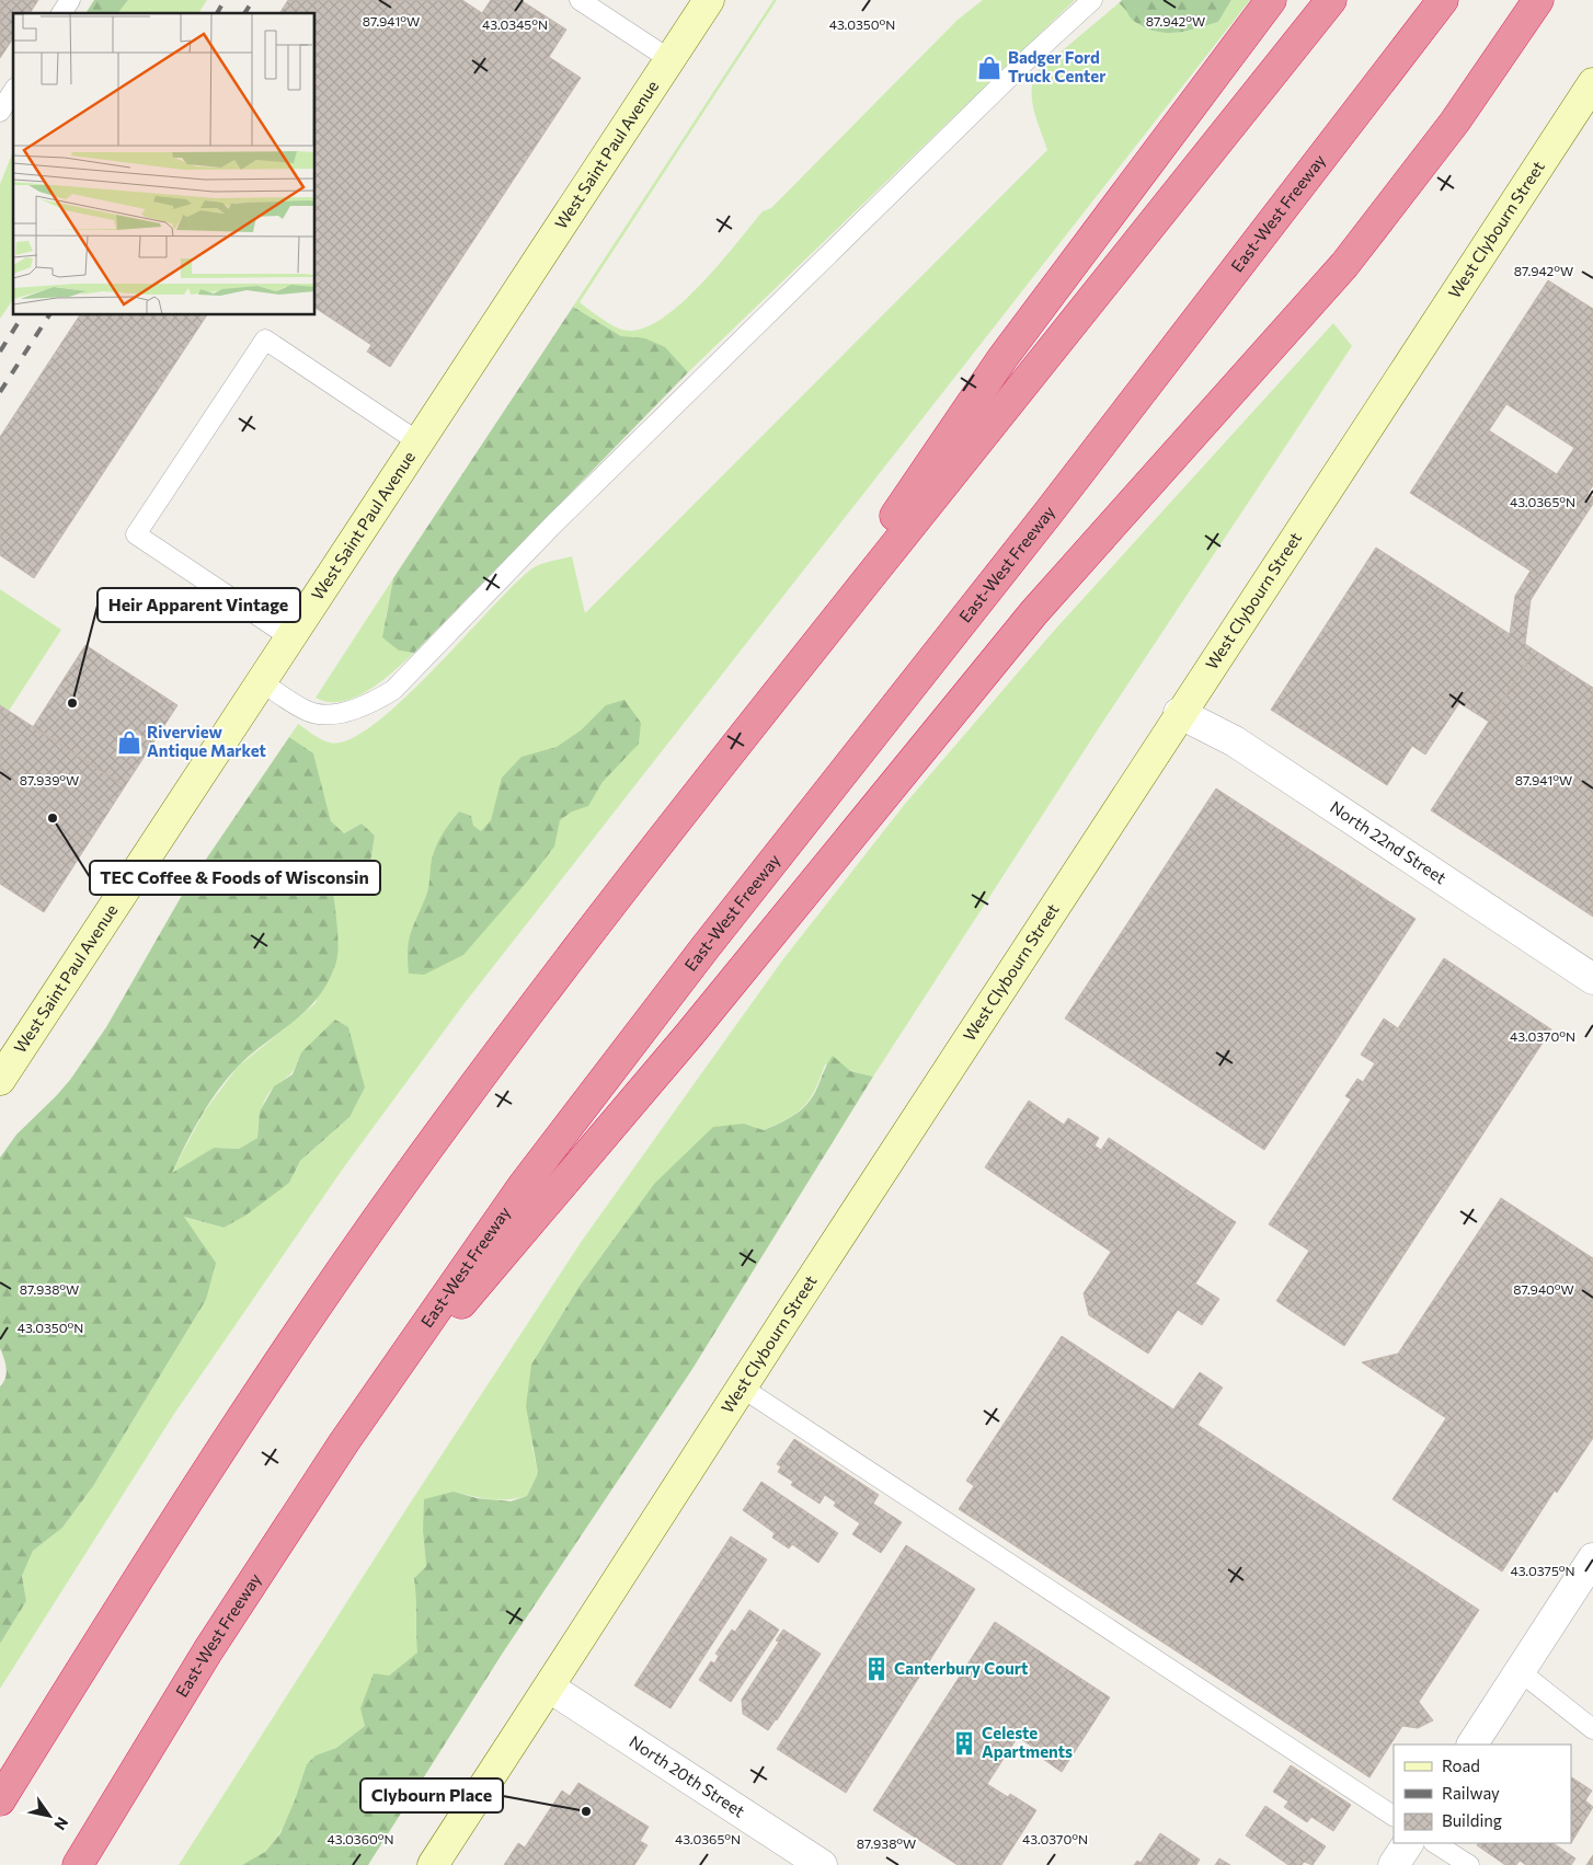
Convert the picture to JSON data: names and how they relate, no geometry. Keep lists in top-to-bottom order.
{
  "streets": {
    "highway": ["East-West Freeway"],
    "street": [
      "West Saint Paul Avenue",
      "West Clybourn Street",
      "North 22nd Street",
      "North 20th Street"
    ]
  },
  "crossings": [
    ["West Clybourn Street", "North 22nd Street"],
    ["West Clybourn Street", "North 20th Street"]
  ],
  "places": {
    "shop": ["Badger Ford Truck Center", "Riverview Antique Market"],
    "other": ["Heir Apparent Vintage", "TEC Coffee & Foods of Wisconsin", "Clybourn Place"],
    "building": ["Canterbury Court", "Celeste Apartments"]
  },
  "legend": ["Road", "Railway", "Building"],
  "north": "bottom right",
  "coordinates": [
    "87.941°W",
    "87.942°W",
    "43.0350°N",
    "43.0345°N",
    "43.0365°N",
    "87.939°W",
    "43.0370°N",
    "87.938°W",
    "87.940°W",
    "43.0375°N",
    "43.0360°N"
  ]
}
